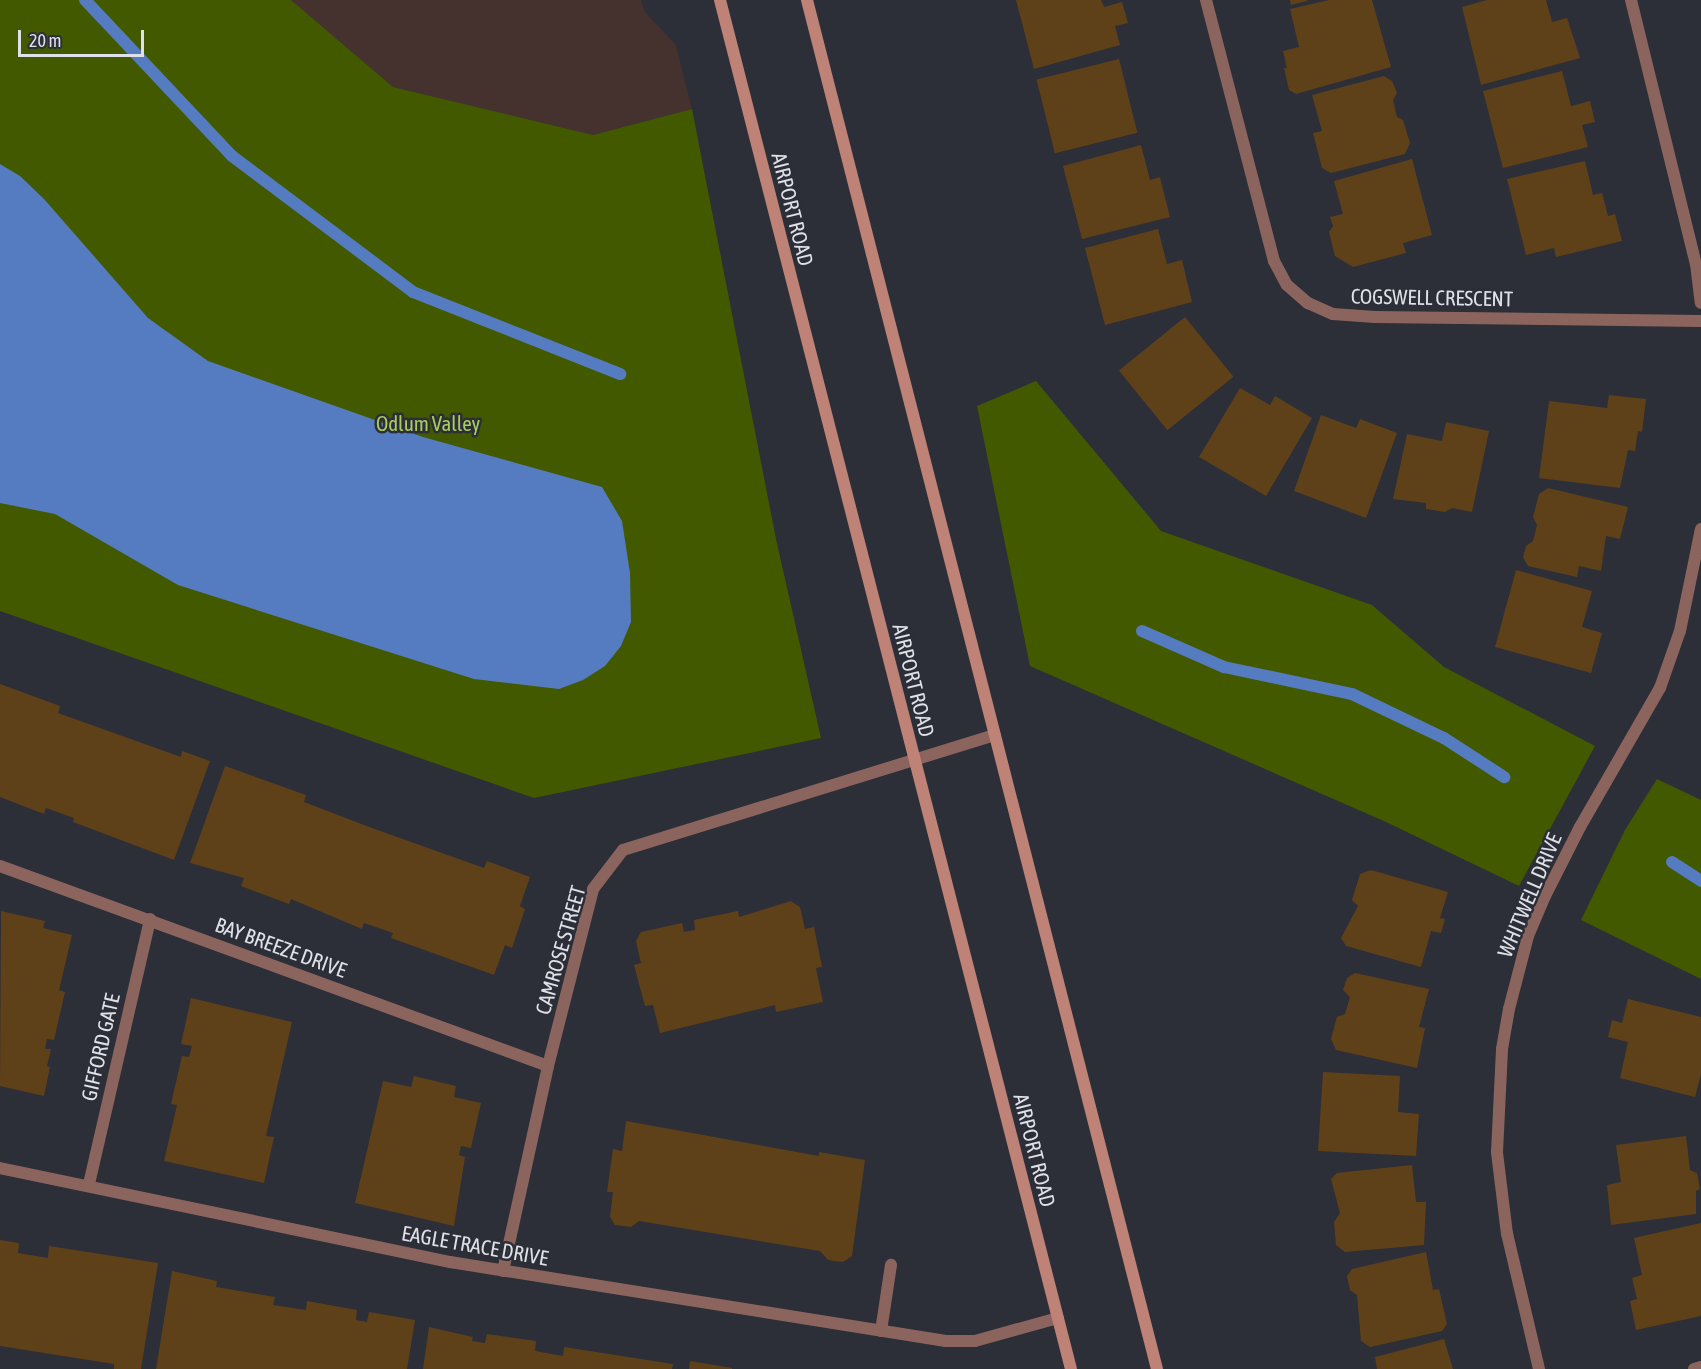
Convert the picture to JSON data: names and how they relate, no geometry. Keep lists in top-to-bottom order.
{
  "streets": {
    "main road": ["AIRPORT ROAD"],
    "street": [
      "COGSWELL CRESCENT",
      "WHITWELL DRIVE",
      "BAY BREEZE DRIVE",
      "CAMROSE STREET",
      "GIFFORD GATE",
      "EAGLE TRACE DRIVE"
    ]
  },
  "crossings": [
    ["AIRPORT ROAD", "CAMROSE STREET"],
    ["AIRPORT ROAD", "EAGLE TRACE DRIVE"],
    ["BAY BREEZE DRIVE", "CAMROSE STREET"],
    ["BAY BREEZE DRIVE", "GIFFORD GATE"],
    ["CAMROSE STREET", "EAGLE TRACE DRIVE"],
    ["GIFFORD GATE", "EAGLE TRACE DRIVE"]
  ],
  "parks": ["Odlum Valley"],
  "scale_bar": "20 m"
}
